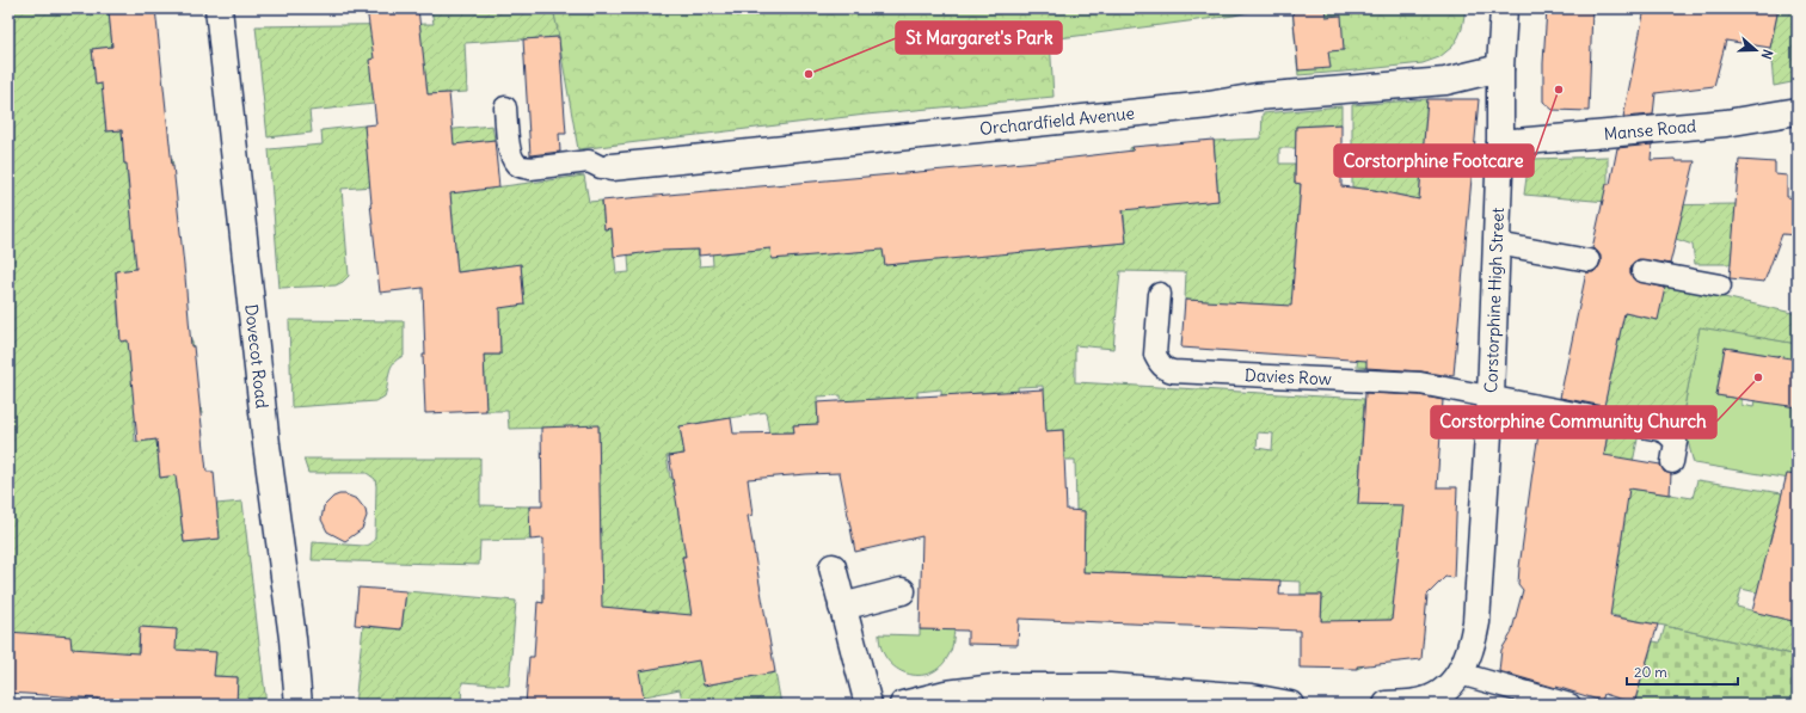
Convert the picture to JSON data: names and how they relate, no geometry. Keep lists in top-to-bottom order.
{
  "streets": {
    "street": [
      "Orchardfield Avenue",
      "Manse Road",
      "Corstorphine High Street",
      "Dovecot Road"
    ],
    "lane": ["Davies Row"]
  },
  "crossings": [
    ["Orchardfield Avenue", "Corstorphine High Street"],
    ["Manse Road", "Corstorphine High Street"],
    ["Corstorphine High Street", "Davies Row"]
  ],
  "places": ["St Margaret's Park", "Corstorphine Footcare", "Corstorphine Community Church"],
  "scale_bar": "20 m",
  "north": "right"
}
